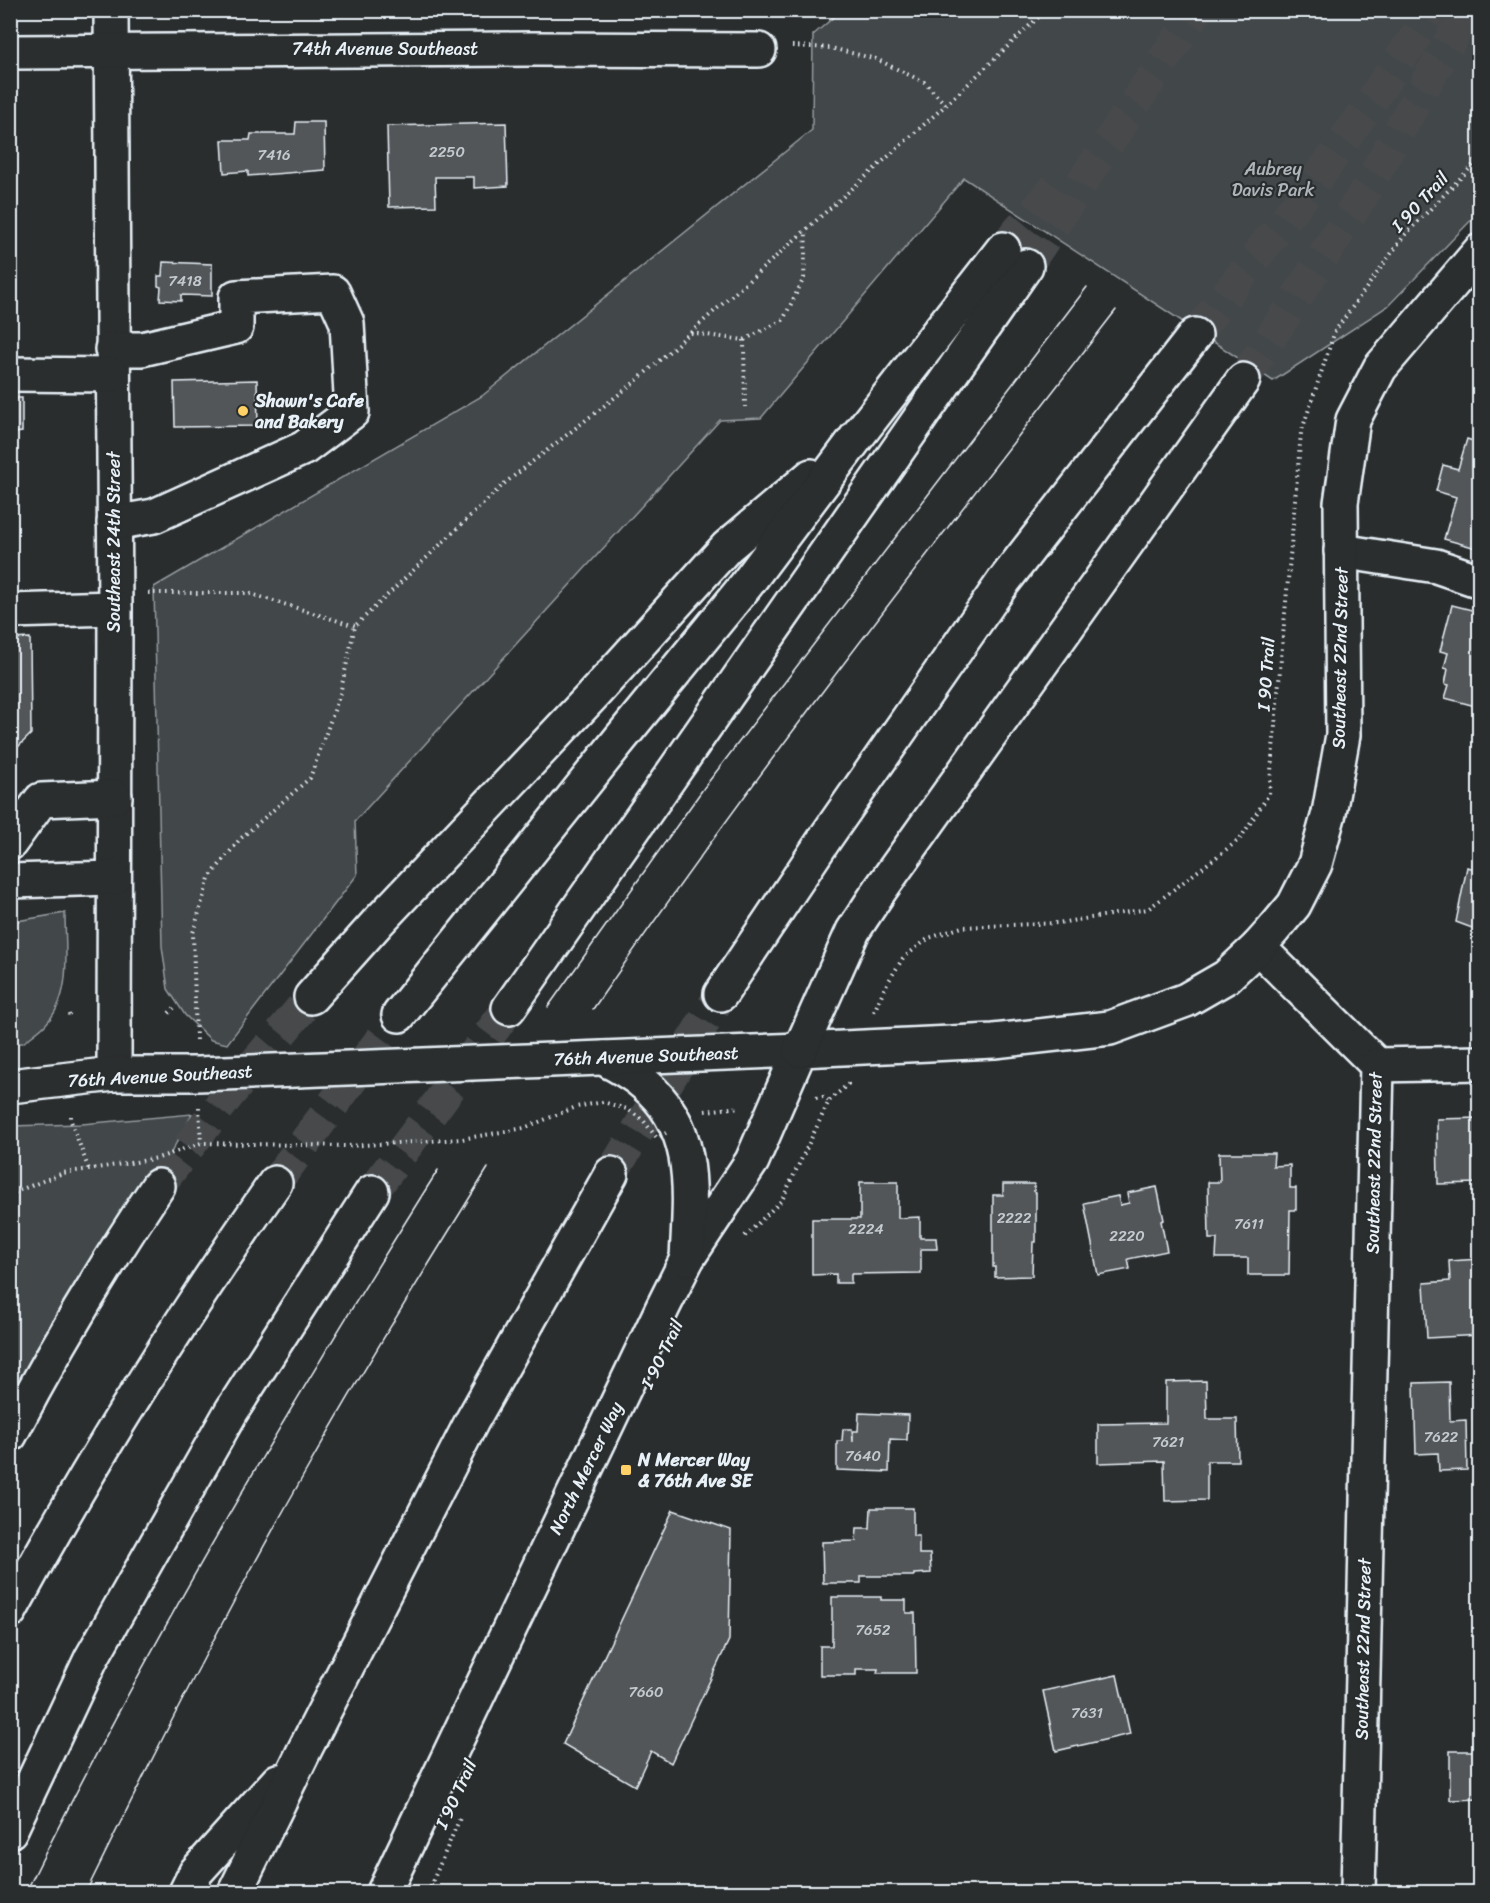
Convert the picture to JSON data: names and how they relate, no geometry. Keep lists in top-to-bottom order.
{
  "streets": {
    "main road": [
      "74th Avenue Southeast",
      "Southeast 24th Street",
      "Southeast 22nd Street",
      "76th Avenue Southeast",
      "North Mercer Way"
    ],
    "path": ["I 90 Trail"]
  },
  "crossings": [
    ["74th Avenue Southeast", "Southeast 24th Street"],
    ["Southeast 24th Street", "76th Avenue Southeast"],
    ["Southeast 22nd Street", "76th Avenue Southeast"],
    ["76th Avenue Southeast", "North Mercer Way"]
  ],
  "parks": ["Aubrey Davis Park"],
  "places": {
    "other": ["Shawn's Cafe and Bakery"],
    "transit": ["N Mercer Way & 76th Ave SE"]
  },
  "house_numbers": [
    "2250",
    "7416",
    "7418",
    "2222",
    "7611",
    "2224",
    "2220",
    "7622",
    "7621",
    "7640",
    "7652",
    "7660",
    "7631"
  ]
}
